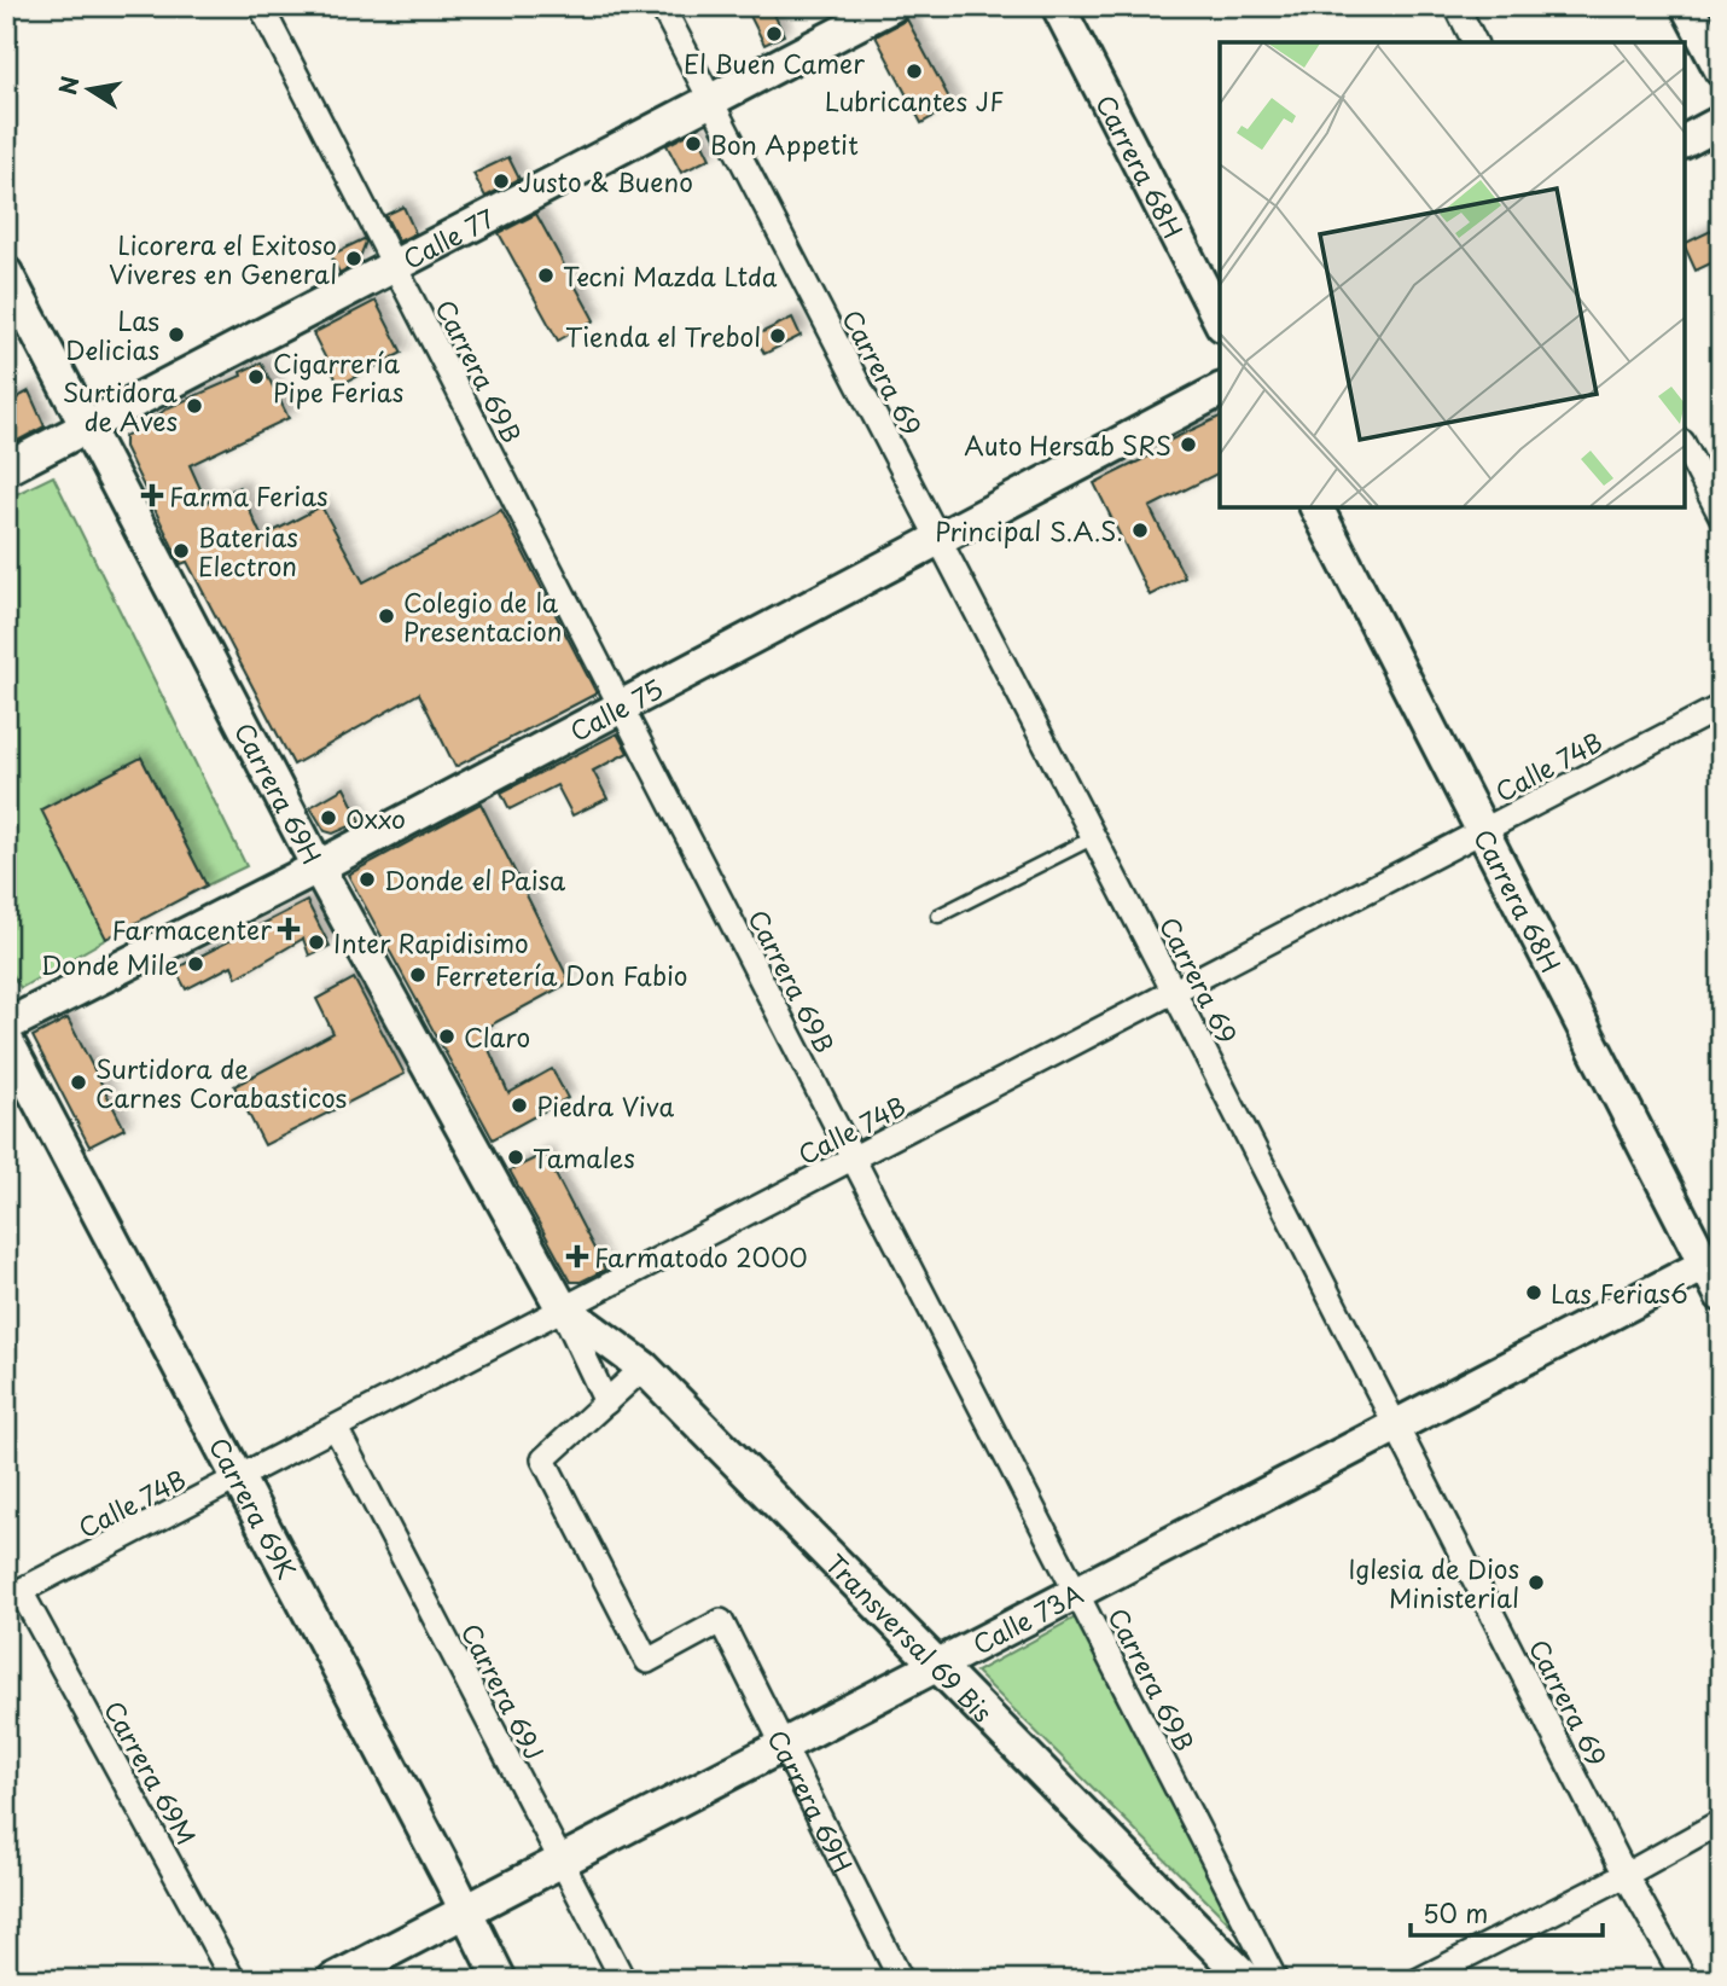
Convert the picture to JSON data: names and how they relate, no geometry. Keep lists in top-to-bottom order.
{
  "streets": {
    "street": [
      "Carrera 68H",
      "Calle 77",
      "Carrera 69B",
      "Carrera 69",
      "Calle 75",
      "Calle 74B",
      "Carrera 69H",
      "Carrera 69K",
      "Calle 73A",
      "Transversal 69 Bis",
      "Carrera 69J",
      "Carrera 69M"
    ]
  },
  "crossings": [
    ["Carrera 68H", "Calle 74B"],
    ["Carrera 68H", "Calle 73A"],
    ["Calle 77", "Carrera 69B"],
    ["Calle 77", "Carrera 69"],
    ["Calle 77", "Carrera 69H"],
    ["Carrera 69B", "Calle 75"],
    ["Carrera 69B", "Calle 74B"],
    ["Carrera 69B", "Calle 73A"],
    ["Carrera 69", "Calle 75"],
    ["Carrera 69", "Calle 74B"],
    ["Carrera 69", "Calle 73A"],
    ["Calle 75", "Carrera 69H"],
    ["Calle 74B", "Carrera 69H"],
    ["Calle 74B", "Carrera 69K"],
    ["Calle 74B", "Transversal 69 Bis"],
    ["Calle 74B", "Carrera 69J"],
    ["Calle 74B", "Carrera 69M"],
    ["Carrera 69H", "Calle 73A"],
    ["Carrera 69H", "Transversal 69 Bis"],
    ["Carrera 69K", "Calle 73A"],
    ["Calle 73A", "Transversal 69 Bis"],
    ["Calle 73A", "Carrera 69J"]
  ],
  "places": {
    "other": [
      "El Buen Camer",
      "Lubricantes JF",
      "Bon Appetit",
      "Justo & Bueno",
      "Licorera el Exitoso Viveres en General",
      "Tecni Mazda Ltda",
      "Las Delicias",
      "Tienda el Trebol",
      "Cigarrería Pipe Ferias",
      "Surtidora de Aves",
      "Auto Hersab SRS",
      "Principal S.A.S.",
      "Baterias Electron",
      "Colegio de la Presentacion",
      "Oxxo",
      "Donde el Paisa",
      "Inter Rapidisimo",
      "Donde Mile",
      "Ferretería Don Fabio",
      "Claro",
      "Surtidora de Carnes Corabasticos",
      "Piedra Viva",
      "Tamales",
      "Las Ferias6",
      "Iglesia de Dios Ministerial"
    ],
    "health": ["Farma Ferias", "Farmacenter", "Farmatodo 2000"]
  },
  "scale_bar": "50 m",
  "north": "left"
}
